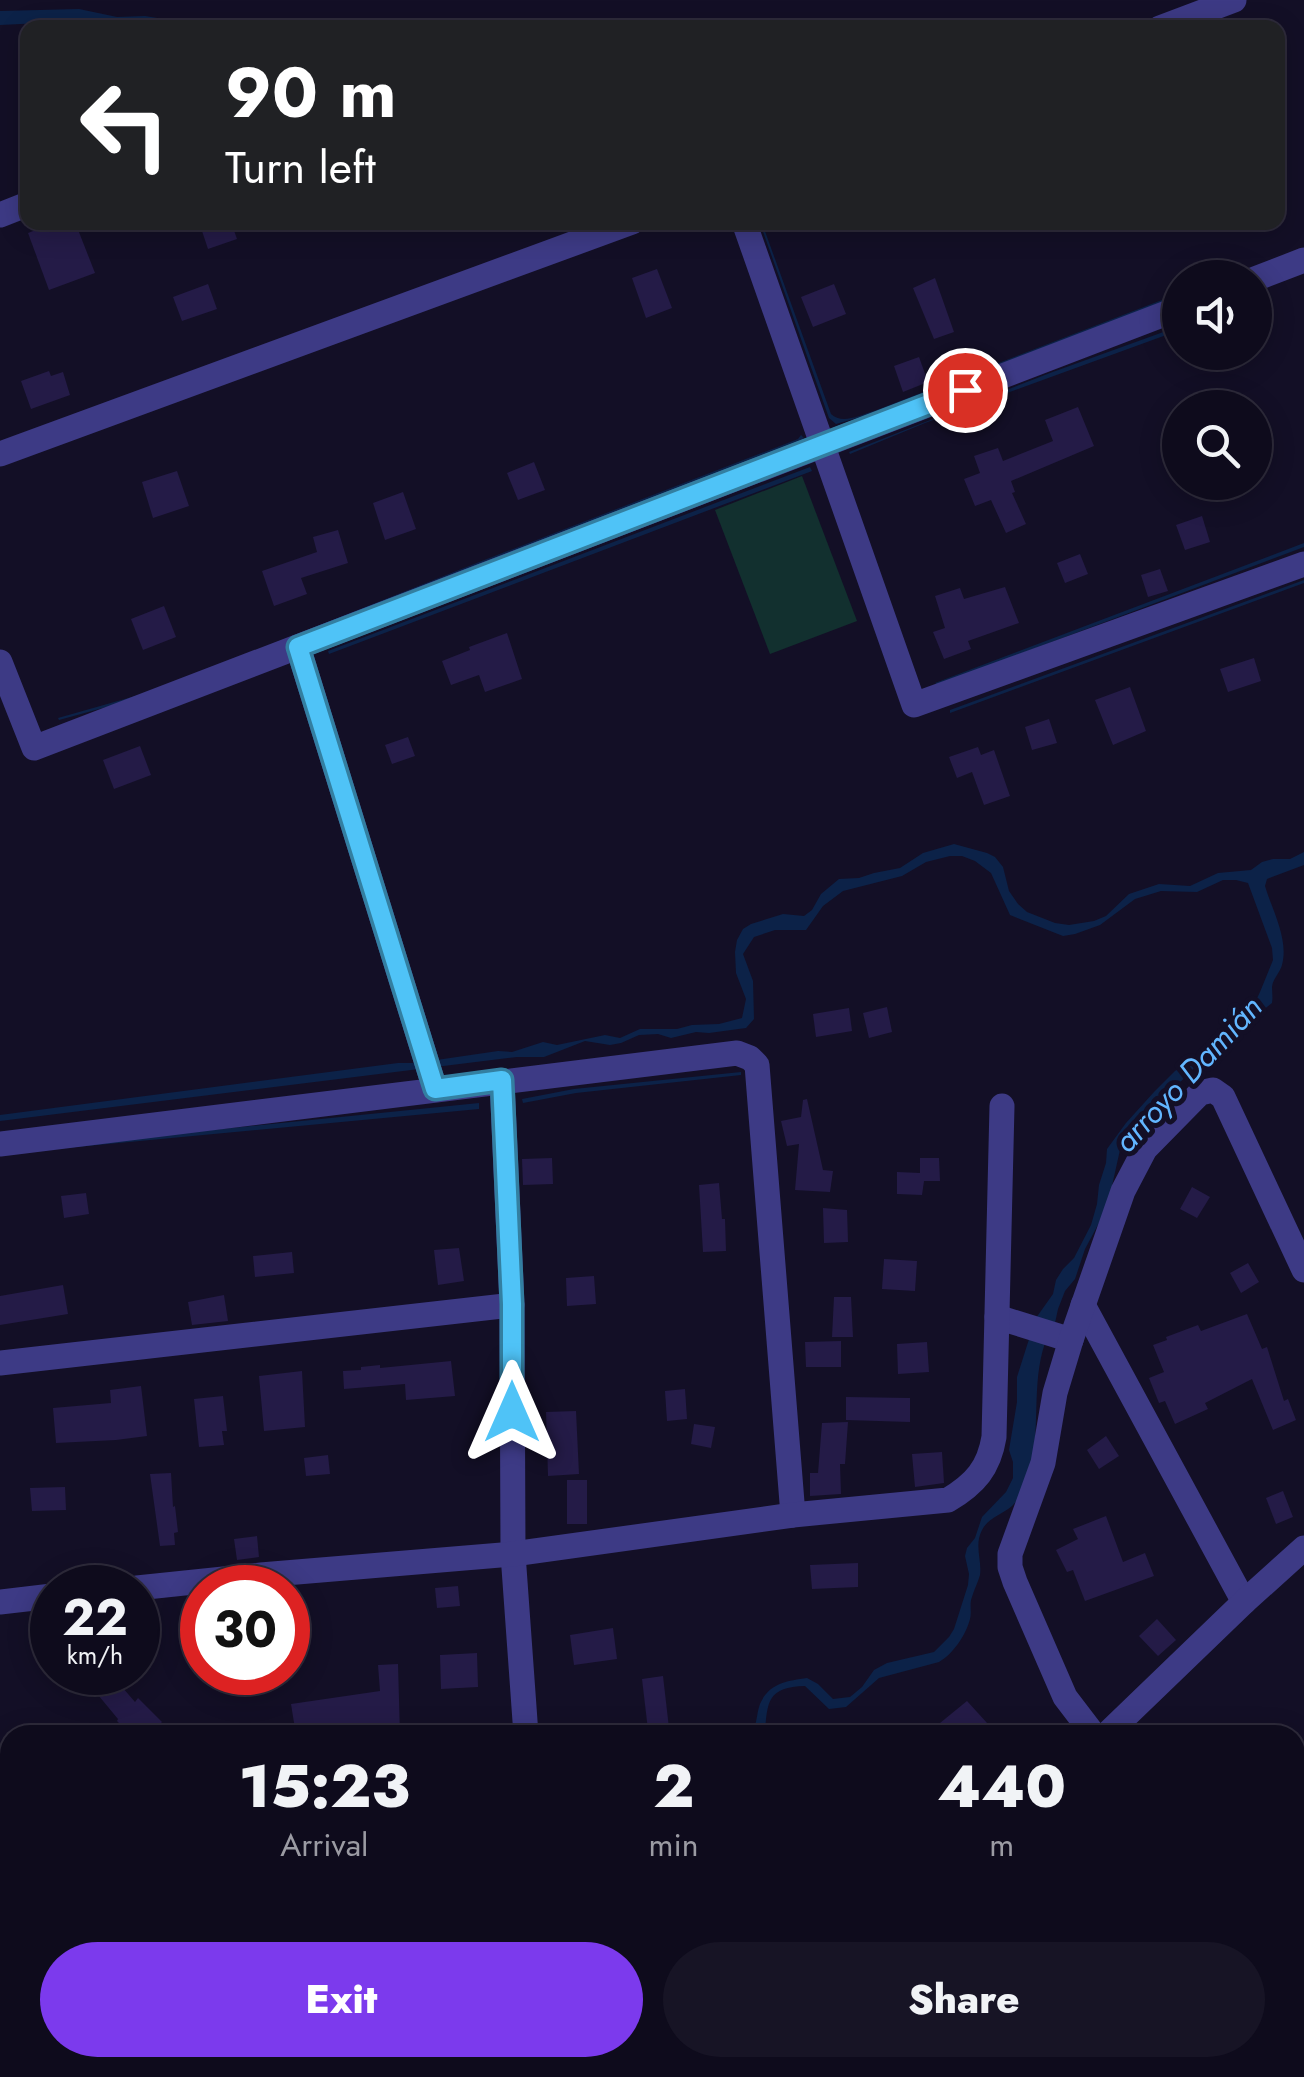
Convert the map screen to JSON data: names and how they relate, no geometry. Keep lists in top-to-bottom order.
{
  "water": ["arroyo Damián"],
  "page": {
    "turn": ["90 m", "Turn left"],
    "speed": "22 km/h",
    "limit": "30",
    "eta": [
      "15:23",
      "Arrival",
      "2",
      "min",
      "440",
      "m"
    ],
    "buttons": ["Exit", "Share"]
  }
}
